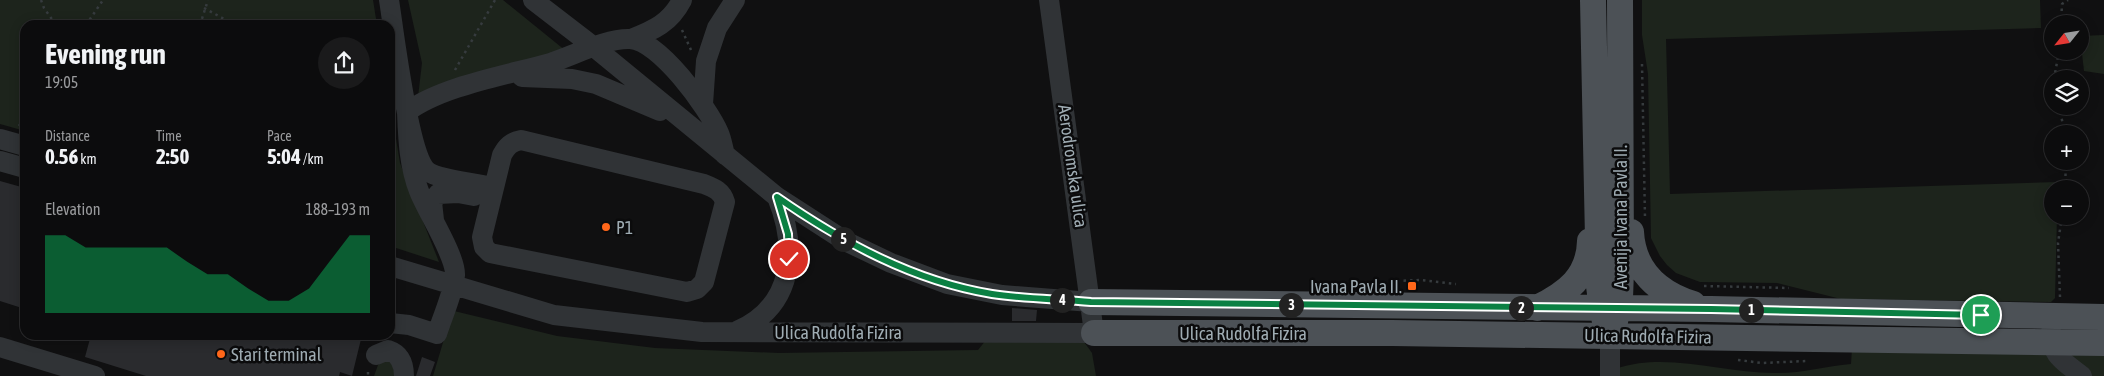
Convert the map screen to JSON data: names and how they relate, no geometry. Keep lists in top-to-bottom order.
{
  "streets": {
    "main road": ["Avenija Ivana Pavla II.", "Ulica Rudolfa Fizira"],
    "street": ["Aerodromska ulica"]
  },
  "crossings": [
    ["Aerodromska ulica", "Ulica Rudolfa Fizira"],
    ["Avenija Ivana Pavla II.", "Ulica Rudolfa Fizira"]
  ],
  "places": {
    "other": ["P1", "Stari terminal"],
    "transit": ["Ivana Pavla II."]
  },
  "north": "bottom left",
  "page": {
    "map_buttons": ["+", "−"],
    "heading": ["Evening run", "19:05"],
    "stats": [
      ["Distance", "0.56 km"],
      ["Time", "2:50"],
      ["Pace", "5:04 /km"]
    ],
    "chart": ["Elevation", "188–193 m"],
    "pins": [
      "5",
      "4",
      "3",
      "2",
      "1"
    ]
  }
}
